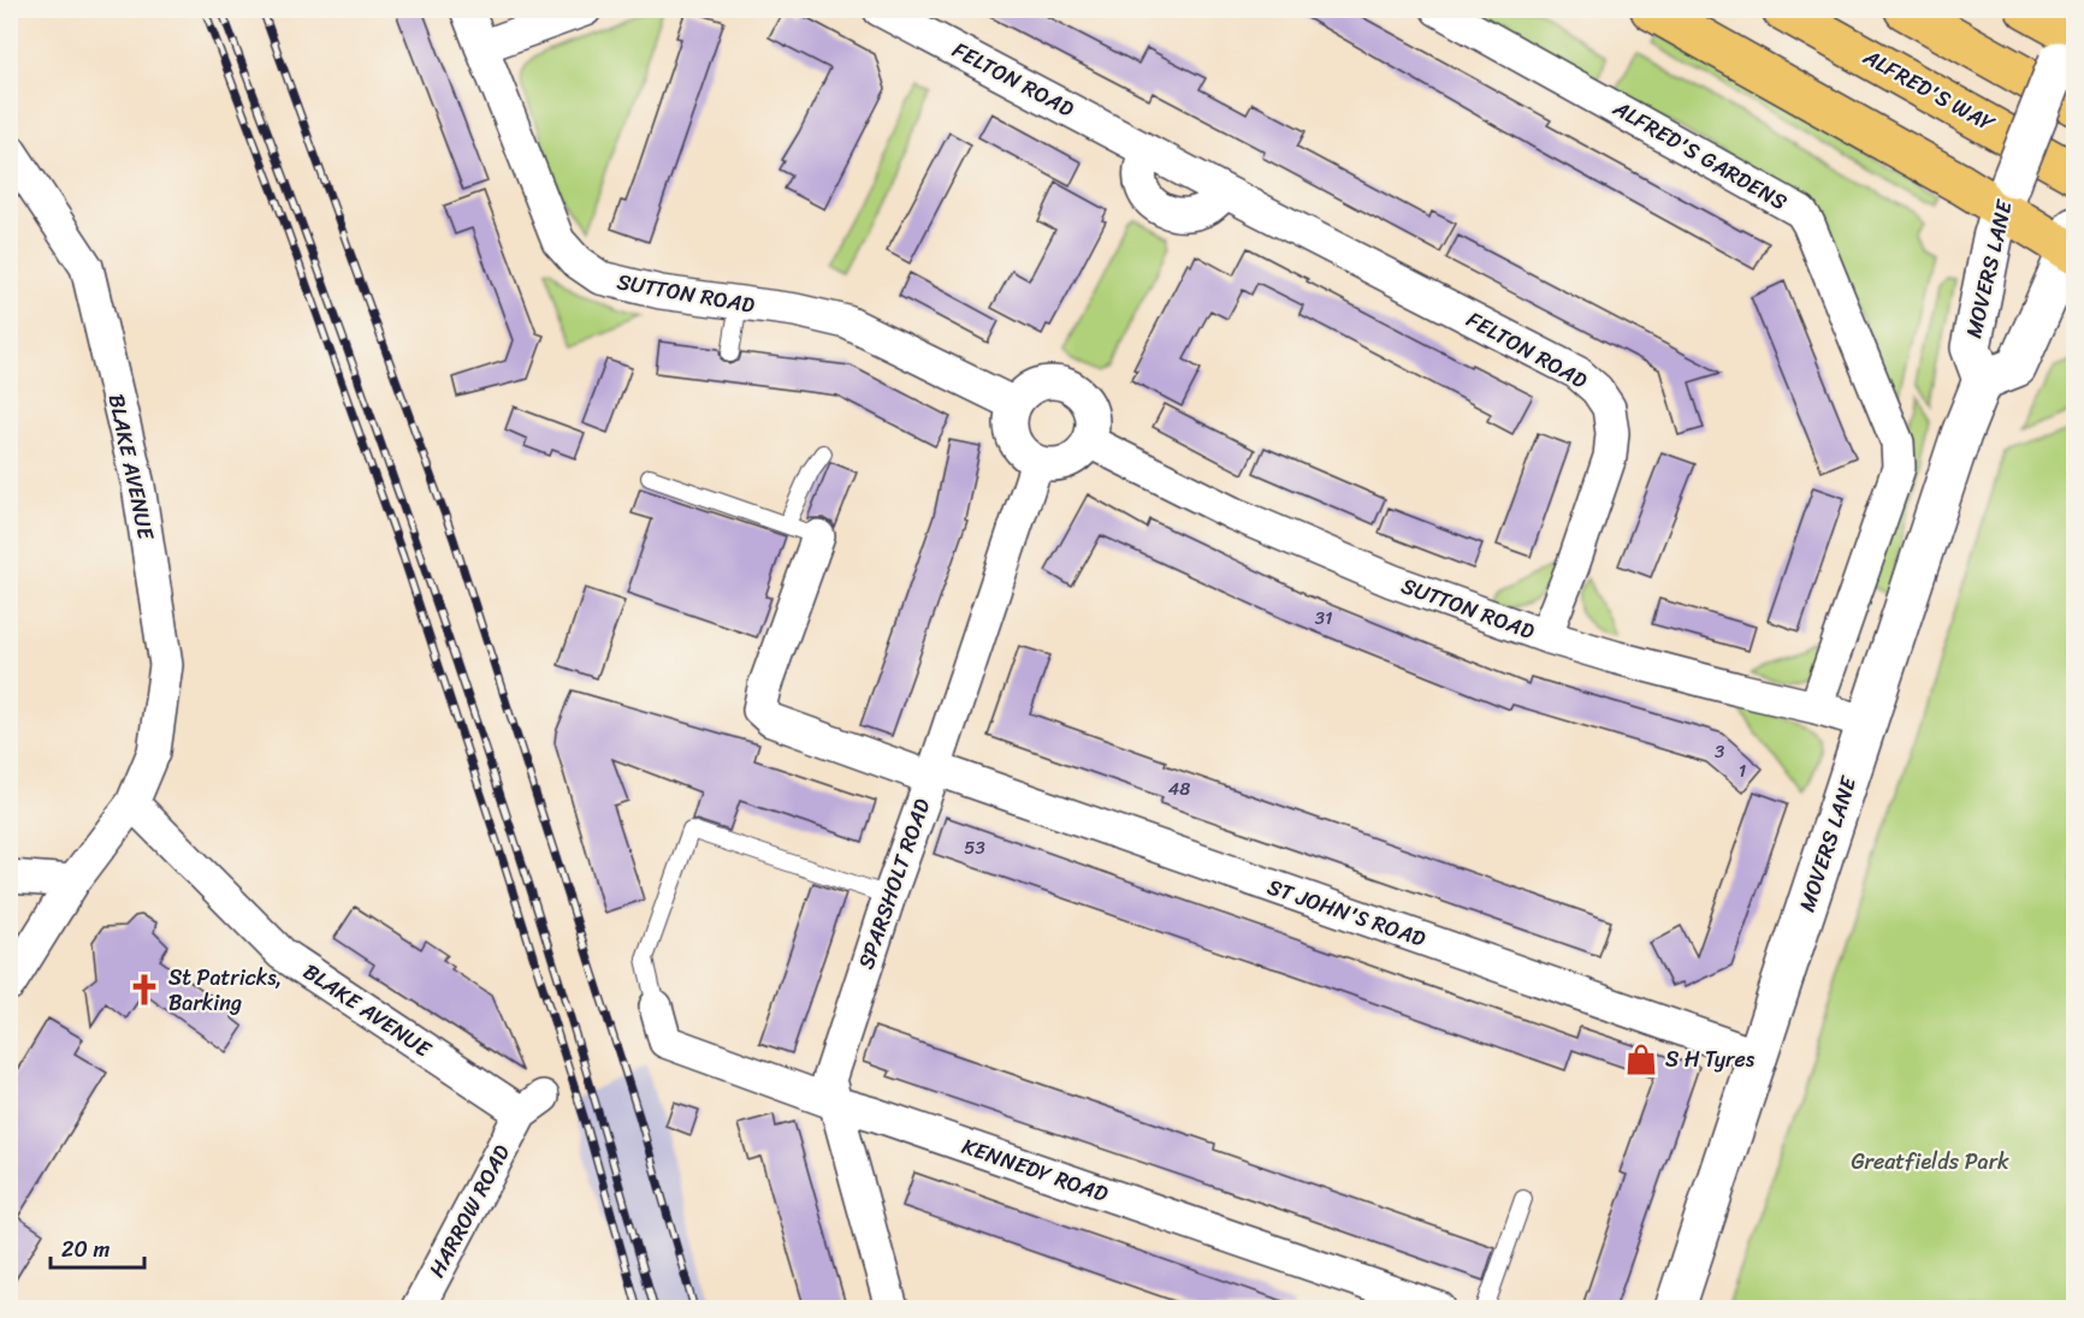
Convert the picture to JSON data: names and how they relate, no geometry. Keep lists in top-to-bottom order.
{
  "streets": {
    "highway": ["ALFRED'S WAY"],
    "street": [
      "FELTON ROAD",
      "ALFRED'S GARDENS",
      "MOVERS LANE",
      "SUTTON ROAD",
      "BLAKE AVENUE",
      "SPARSHOLT ROAD",
      "ST JOHN'S ROAD",
      "KENNEDY ROAD",
      "HARROW ROAD"
    ]
  },
  "crossings": [
    ["FELTON ROAD", "SUTTON ROAD"],
    ["ALFRED'S GARDENS", "SUTTON ROAD"],
    ["MOVERS LANE", "SUTTON ROAD"],
    ["MOVERS LANE", "ST JOHN'S ROAD"],
    ["SUTTON ROAD", "SPARSHOLT ROAD"],
    ["BLAKE AVENUE", "HARROW ROAD"],
    ["SPARSHOLT ROAD", "ST JOHN'S ROAD"],
    ["SPARSHOLT ROAD", "KENNEDY ROAD"]
  ],
  "parks": ["Greatfields Park"],
  "places": {
    "church": ["St Patricks, Barking"],
    "shop": ["S H Tyres"]
  },
  "house_numbers": [
    "31",
    "3",
    "1",
    "48",
    "53"
  ],
  "scale_bar": "20 m"
}
